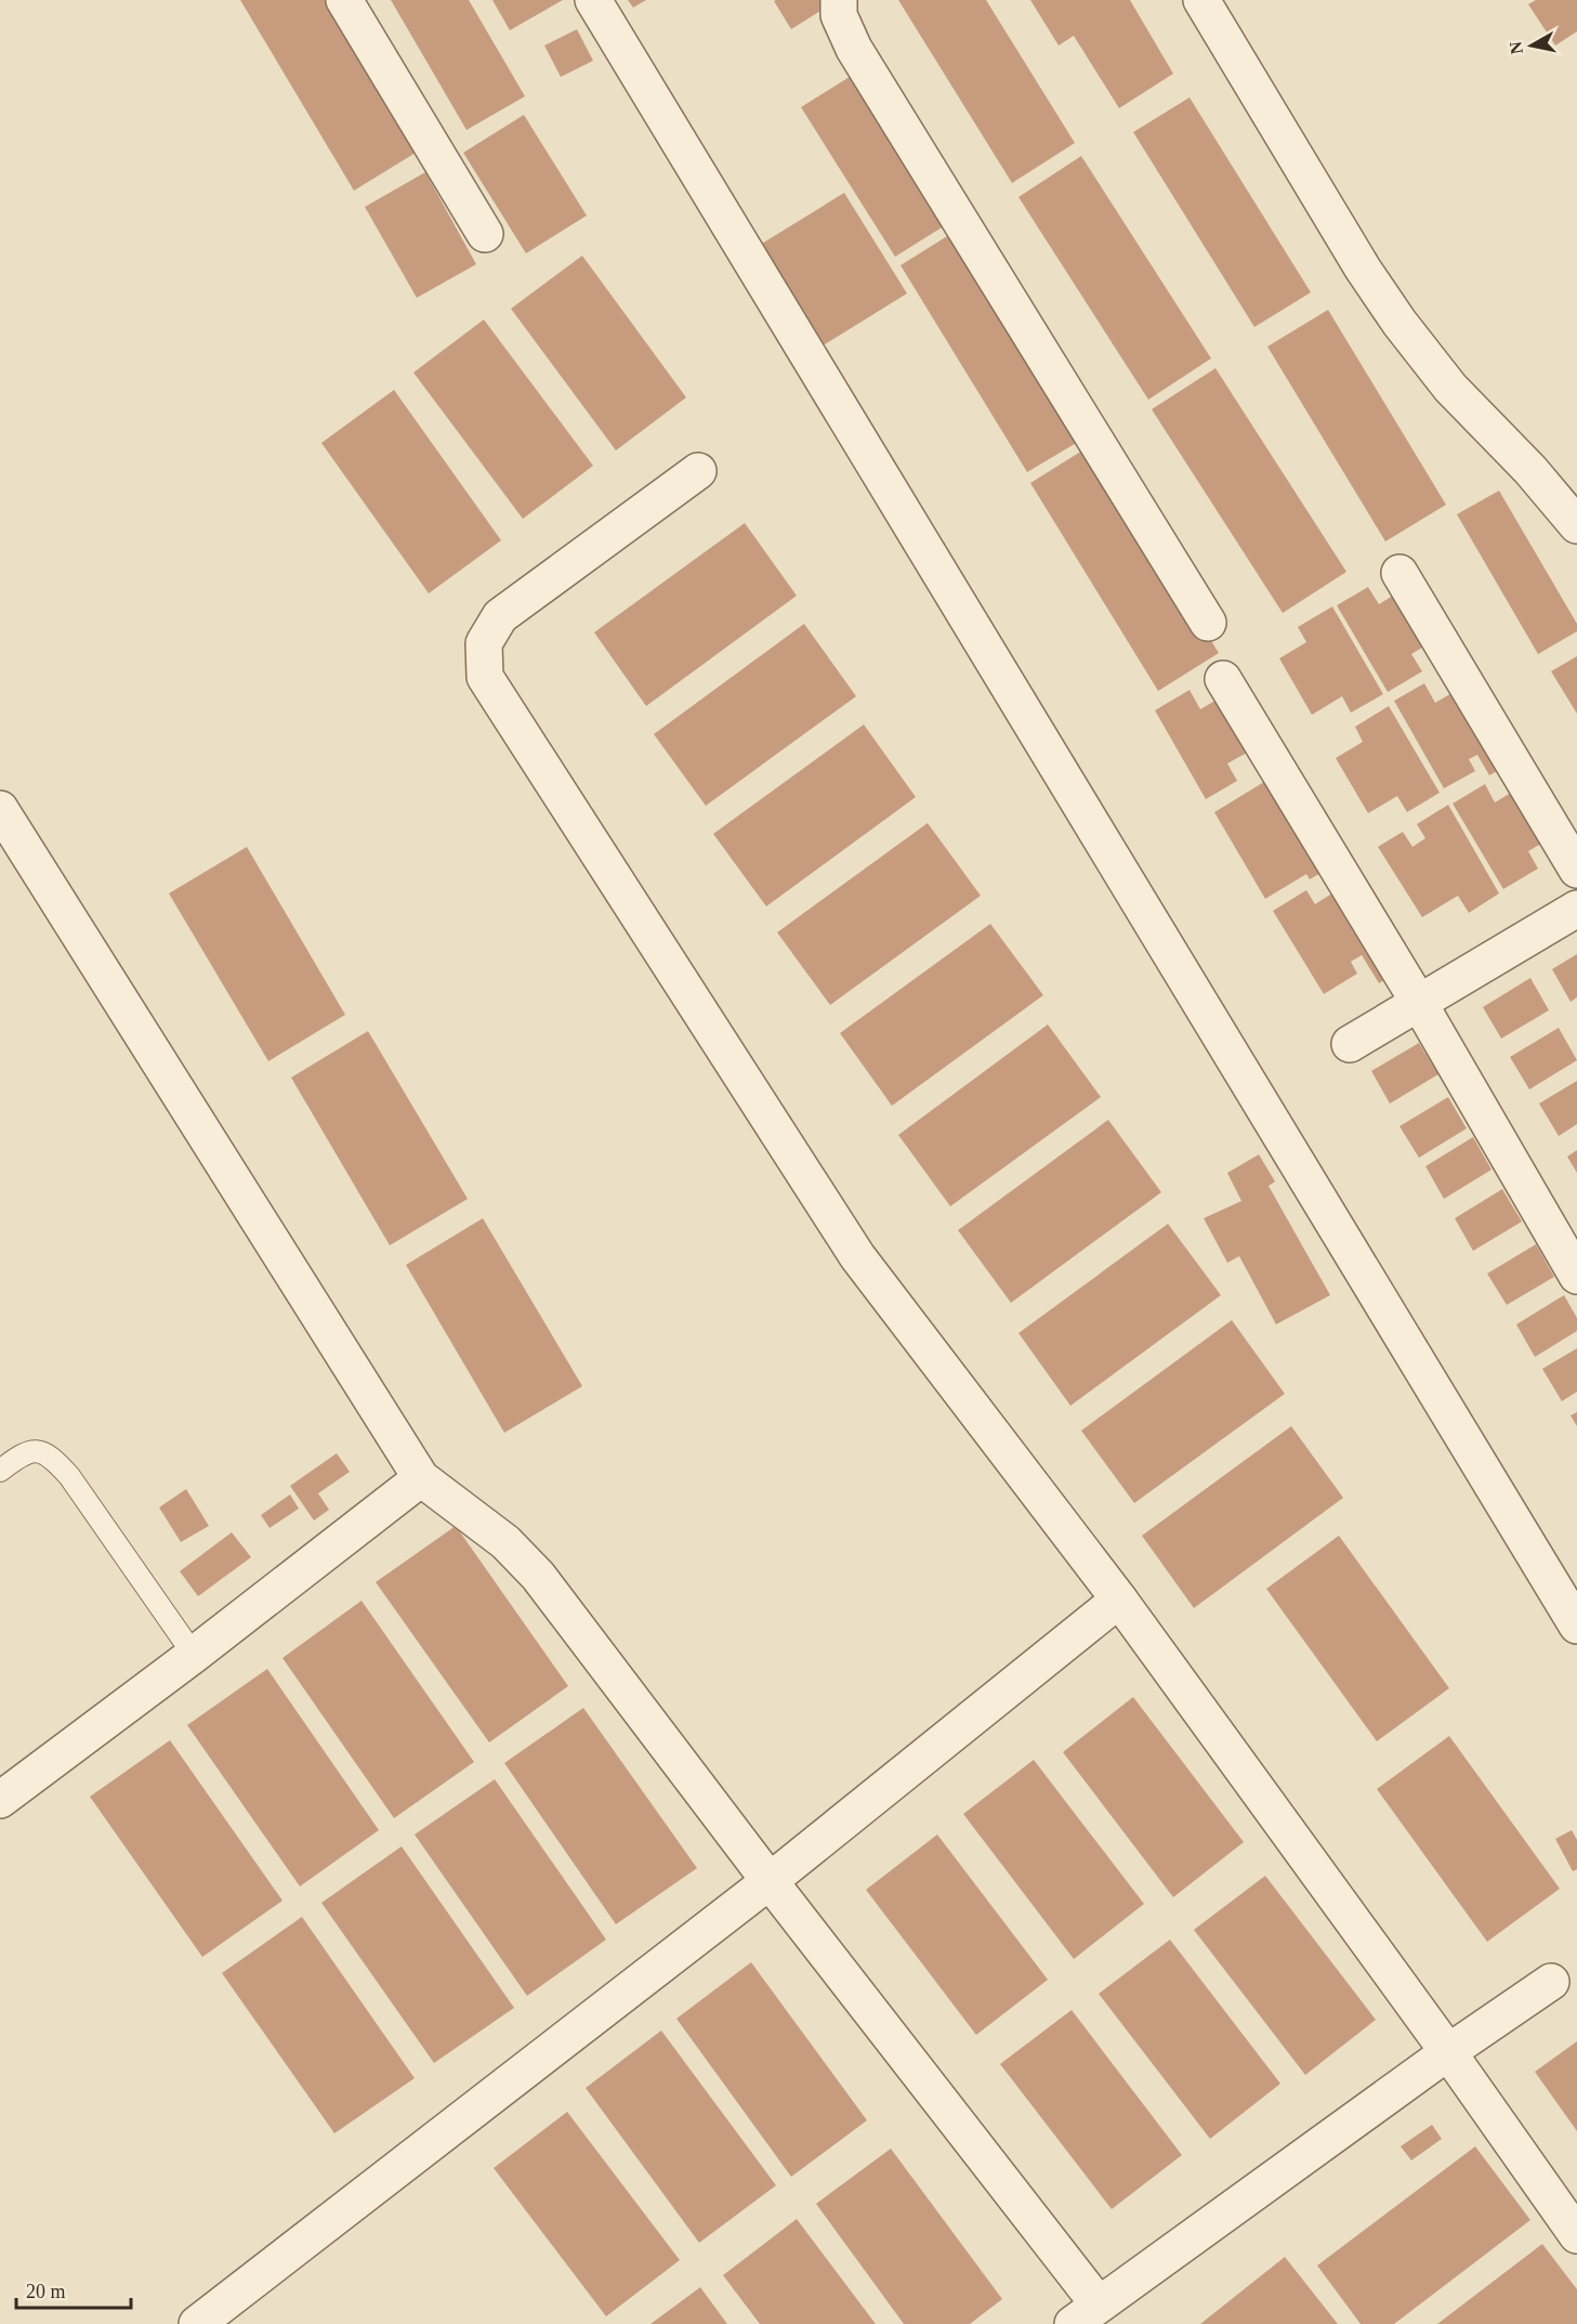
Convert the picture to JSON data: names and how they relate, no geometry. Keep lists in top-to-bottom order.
{
  "scale_bar": "20 m",
  "north": "left"
}
